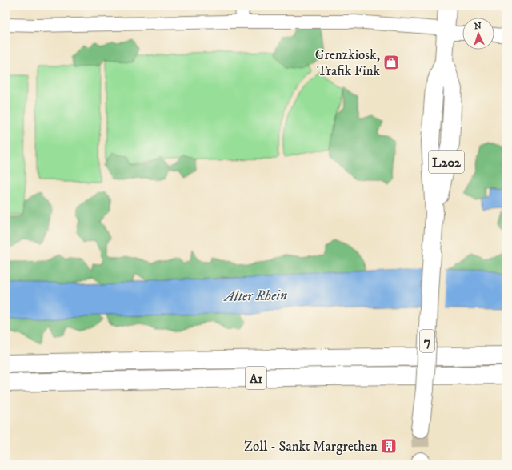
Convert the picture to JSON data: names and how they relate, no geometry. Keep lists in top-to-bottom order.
{
  "streets": {
    "main road": ["L202", "7", "A1"]
  },
  "crossings": [
    ["L202", "7"]
  ],
  "water": ["Alter Rhein"],
  "places": {
    "shop": ["Grenzkiosk, Trafik Fink"],
    "building": ["Zoll - Sankt Margrethen"]
  },
  "north": "top"
}
